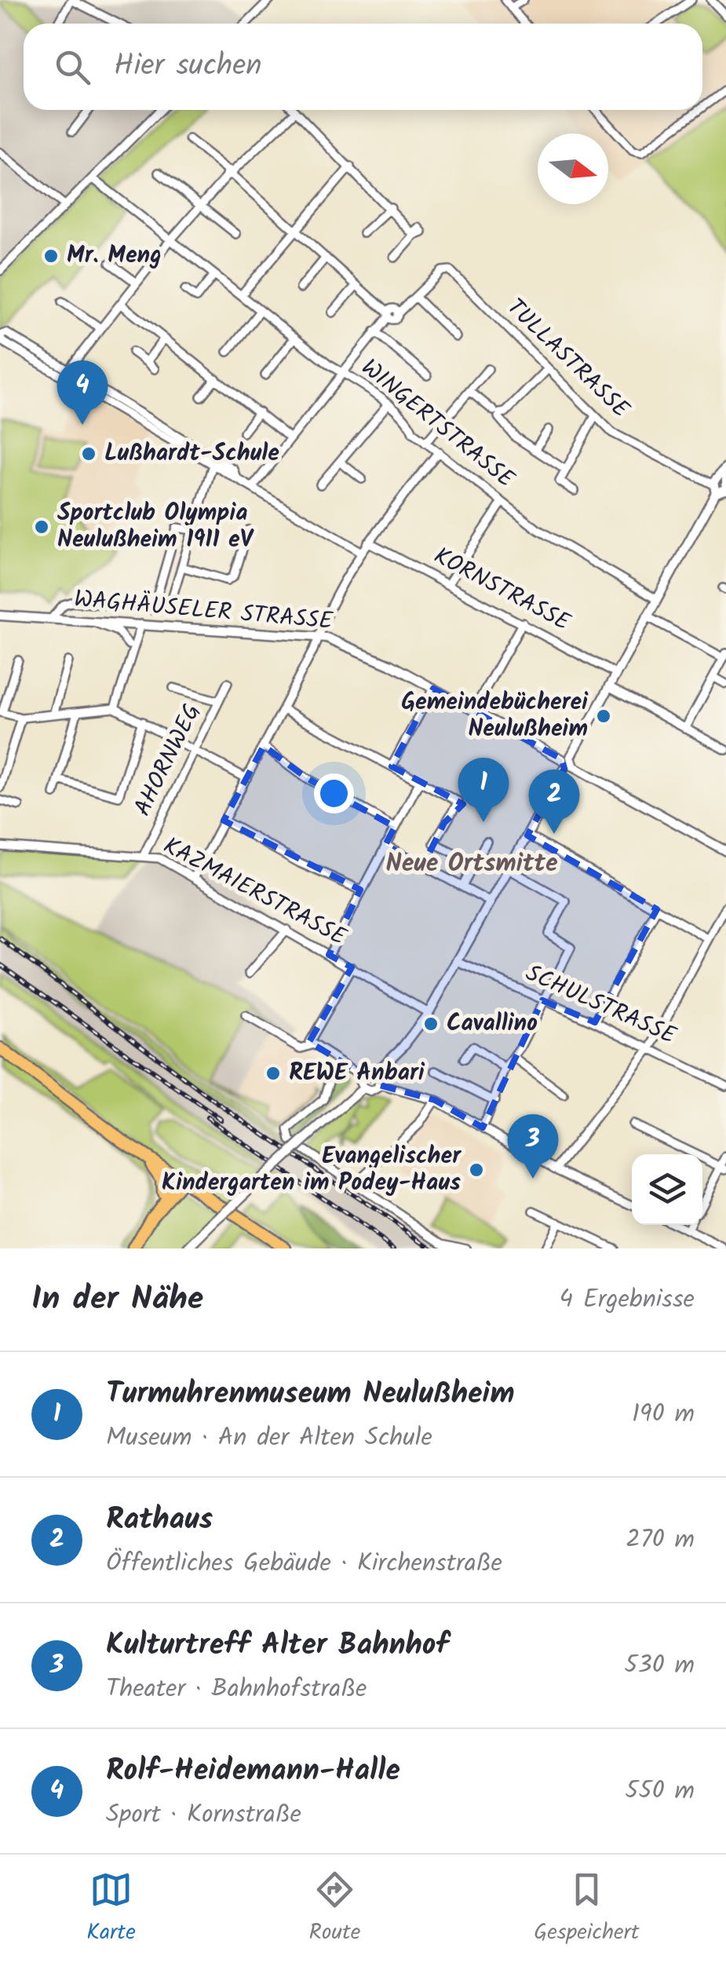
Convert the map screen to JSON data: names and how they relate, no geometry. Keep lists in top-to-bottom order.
{
  "streets": {
    "street": [
      "TULLASTRASSE",
      "WINGERTSTRASSE",
      "KORNSTRASSE",
      "WAGHÄUSELER STRASSE",
      "AHORNWEG",
      "KAZMAIERSTRASSE",
      "SCHULSTRASSE"
    ]
  },
  "crossings": [
    ["AHORNWEG", "KAZMAIERSTRASSE"]
  ],
  "districts": ["Neue Ortsmitte"],
  "places": [
    "Mr. Meng",
    "Lußhardt-Schule",
    "Sportclub Olympia Neulußheim 1911 eV",
    "Gemeindebücherei Neulußheim",
    "Cavallino",
    "REWE Anbari",
    "Evangelischer Kindergarten im Podey-Haus"
  ],
  "north": "right",
  "page": {
    "search": "Hier suchen",
    "pins": [
      "4",
      "1",
      "2",
      "3"
    ],
    "heading": ["In der Nähe", "4 Ergebnisse"],
    "list": [
      {
        "mark": "1",
        "name": "Turmuhrenmuseum Neulußheim",
        "note": "Museum · An der Alten Schule",
        "value": "190 m"
      },
      {
        "mark": "2",
        "name": "Rathaus",
        "note": "Öffentliches Gebäude · Kirchenstraße",
        "value": "270 m"
      },
      {
        "mark": "3",
        "name": "Kulturtreff Alter Bahnhof",
        "note": "Theater · Bahnhofstraße",
        "value": "530 m"
      },
      {
        "mark": "4",
        "name": "Rolf-Heidemann-Halle",
        "note": "Sport · Kornstraße",
        "value": "550 m"
      }
    ],
    "nav": ["Karte", "Route", "Gespeichert"]
  }
}
